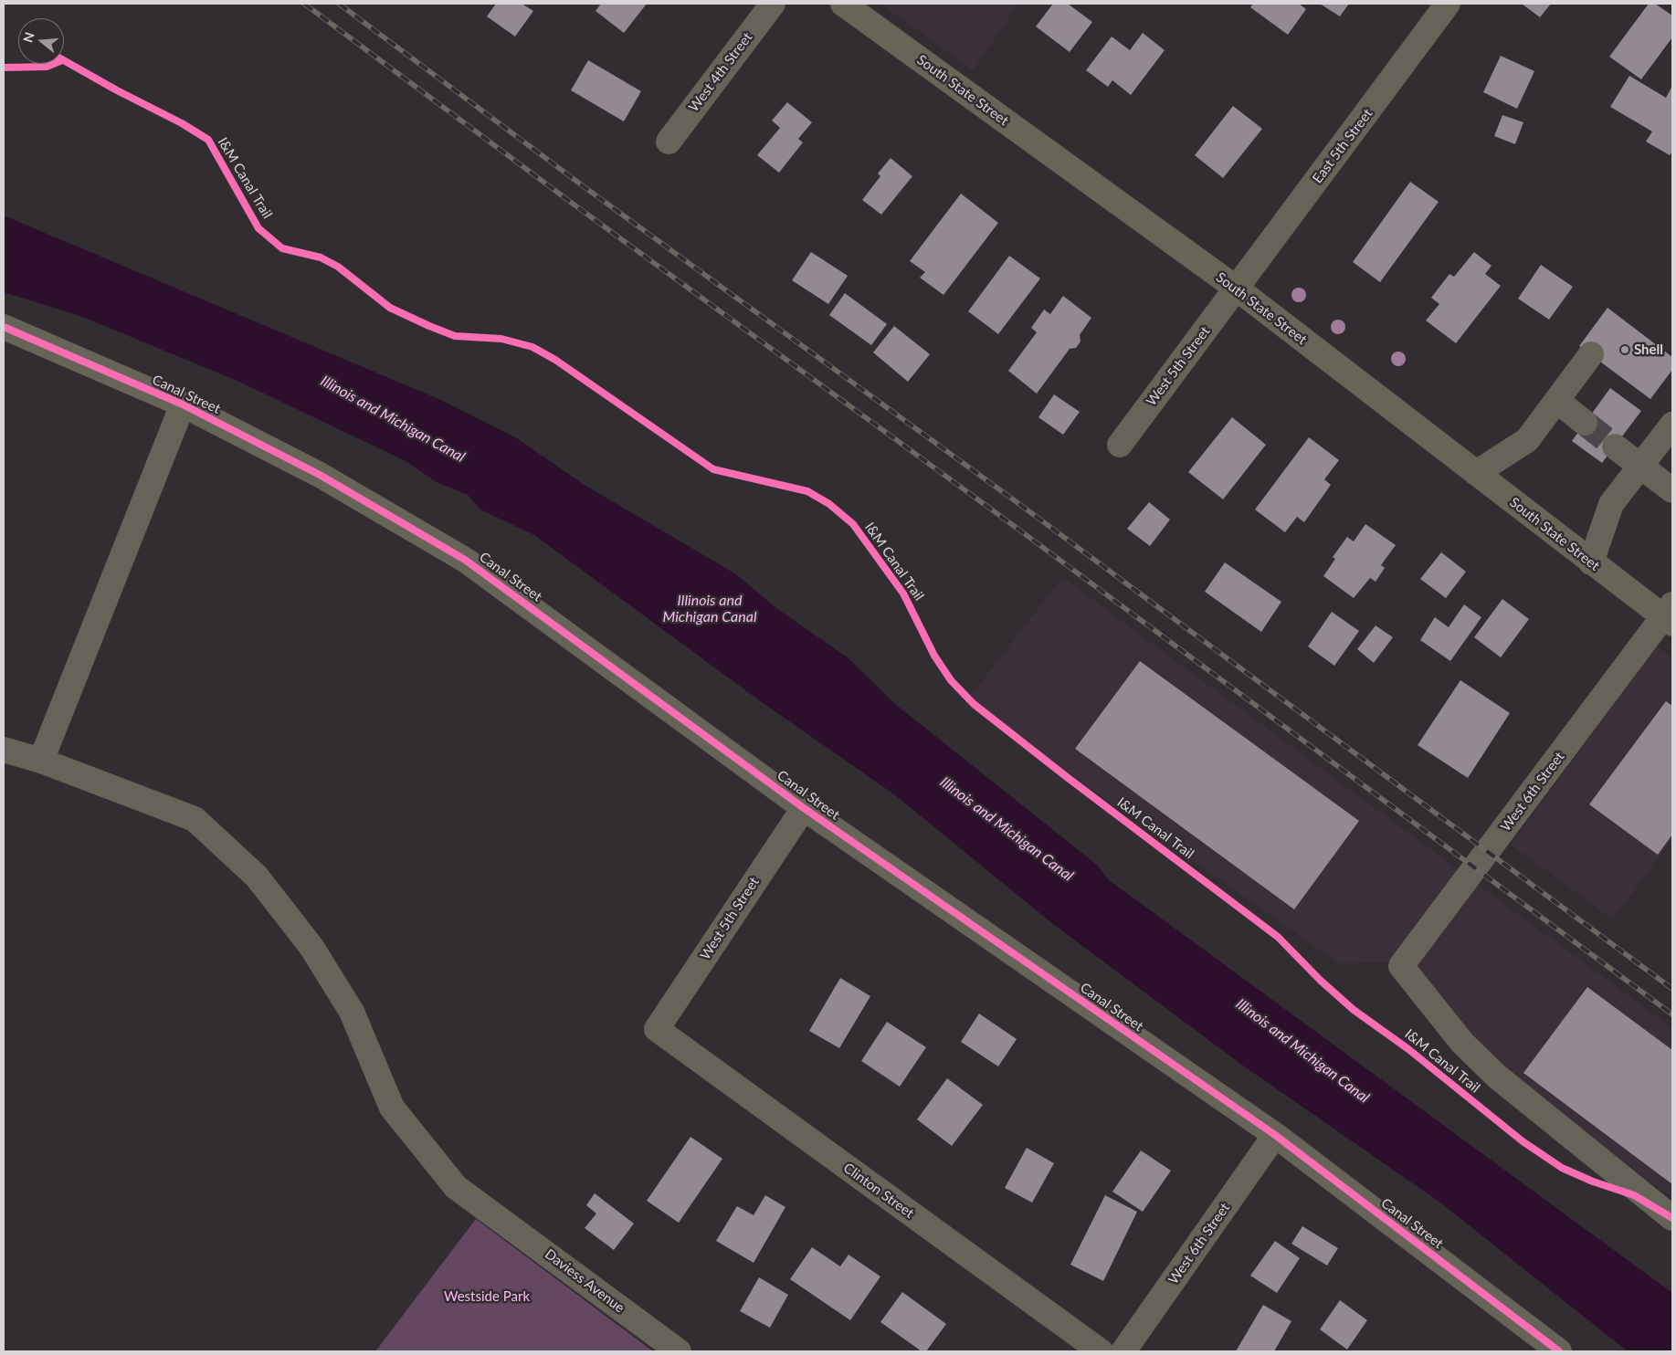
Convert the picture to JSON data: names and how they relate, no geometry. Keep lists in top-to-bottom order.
{
  "streets": {
    "main road": ["South State Street"],
    "street": [
      "West 4th Street",
      "East 5th Street",
      "West 5th Street",
      "Canal Street",
      "West 6th Street",
      "Clinton Street",
      "Daviess Avenue"
    ],
    "cycle path": ["I&M Canal Trail"]
  },
  "crossings": [
    ["South State Street", "East 5th Street"],
    ["South State Street", "West 5th Street"],
    ["South State Street", "West 6th Street"],
    ["East 5th Street", "West 5th Street"],
    ["West 5th Street", "Canal Street"],
    ["West 5th Street", "Clinton Street"],
    ["Canal Street", "West 6th Street"]
  ],
  "water": ["Illinois and Michigan Canal"],
  "parks": ["Westside Park"],
  "places": ["Shell"],
  "north": "left"
}
